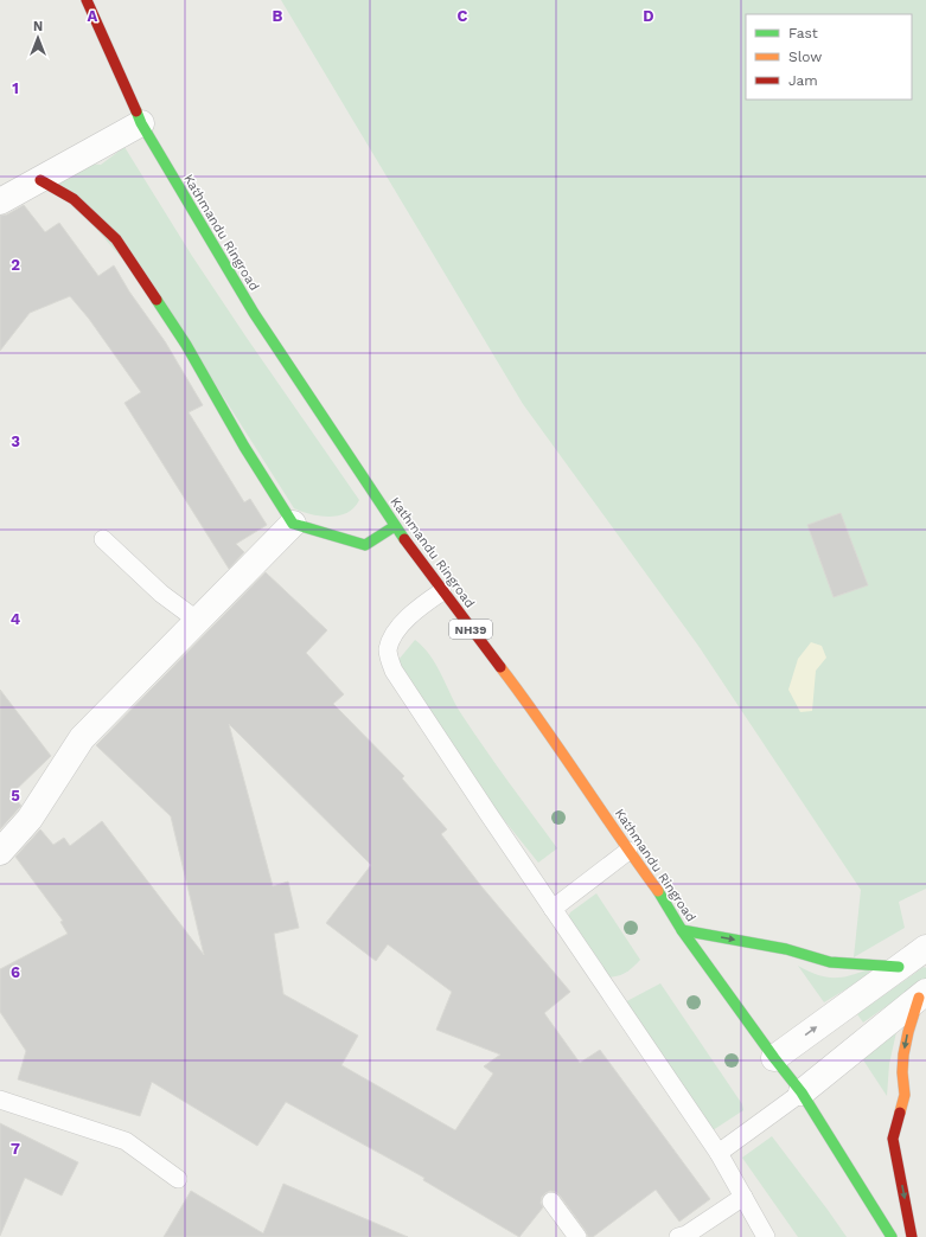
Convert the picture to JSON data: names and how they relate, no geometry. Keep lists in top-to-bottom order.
{
  "streets": {
    "main road": ["Kathmandu Ringroad", "NH39"]
  },
  "legend": ["Fast", "Slow", "Jam"],
  "north": "top",
  "grid": {
    "columns": [
      "A",
      "B",
      "C",
      "D"
    ],
    "rows": [
      "1",
      "2",
      "3",
      "4",
      "5",
      "6",
      "7"
    ]
  }
}
